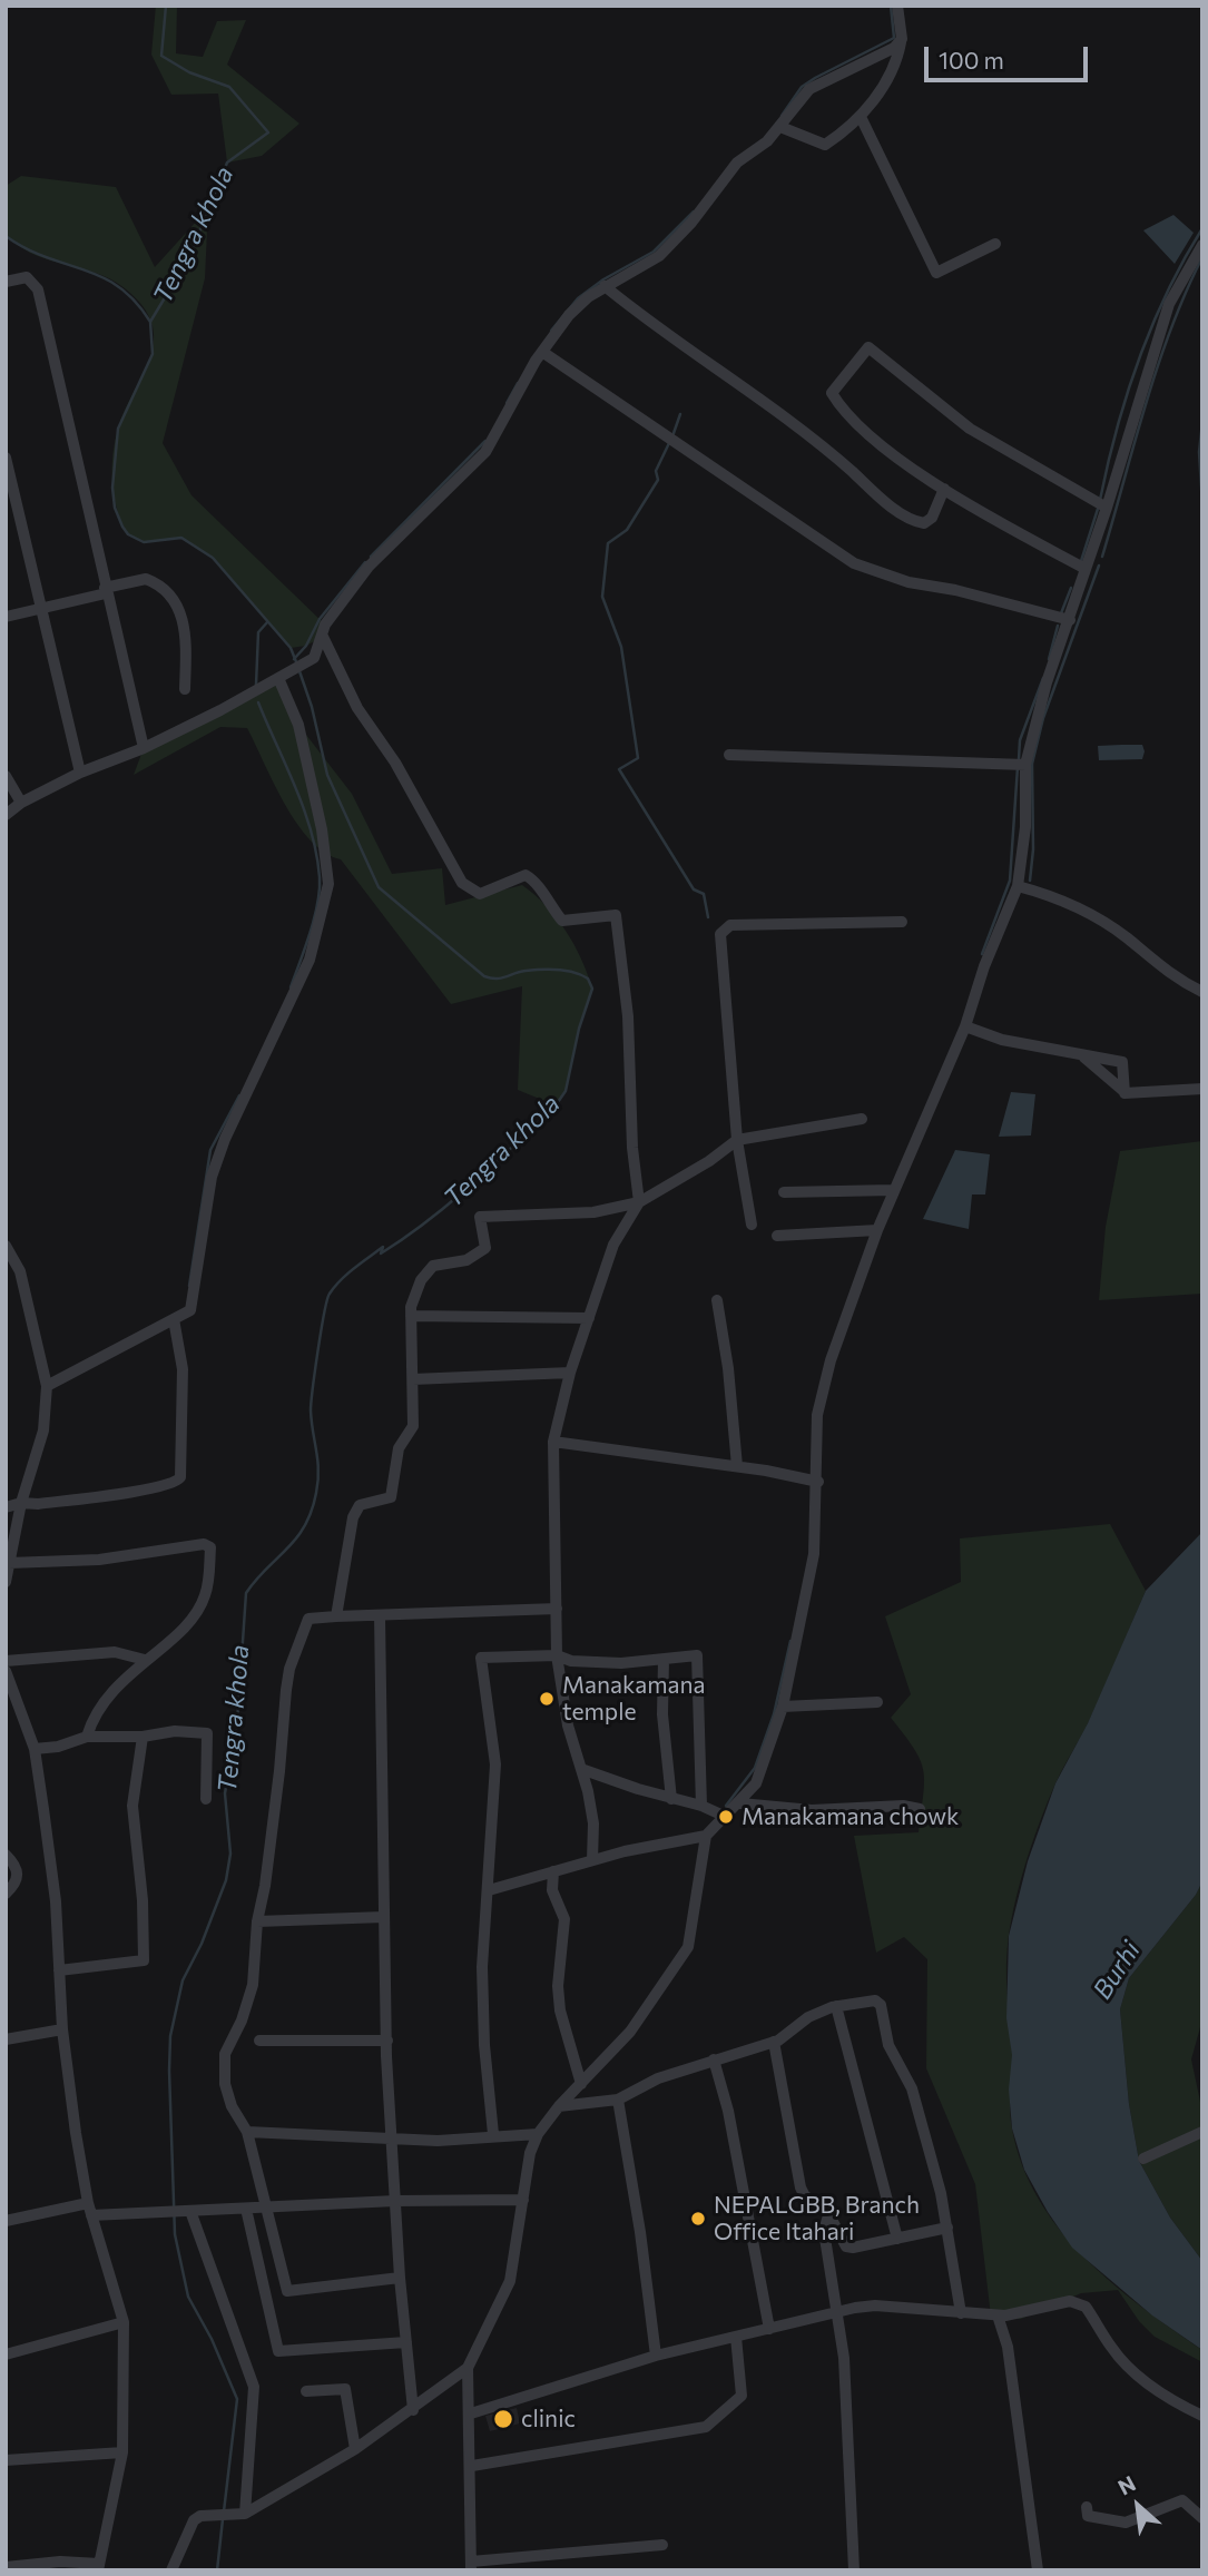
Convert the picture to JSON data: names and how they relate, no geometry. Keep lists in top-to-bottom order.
{
  "water": ["Tengra khola", "Burhi"],
  "places": [
    "Manakamana temple",
    "Manakamana chowk",
    "NEPALGBB, Branch Office Itahari",
    "clinic"
  ],
  "scale_bar": "100 m",
  "north": "top left"
}
